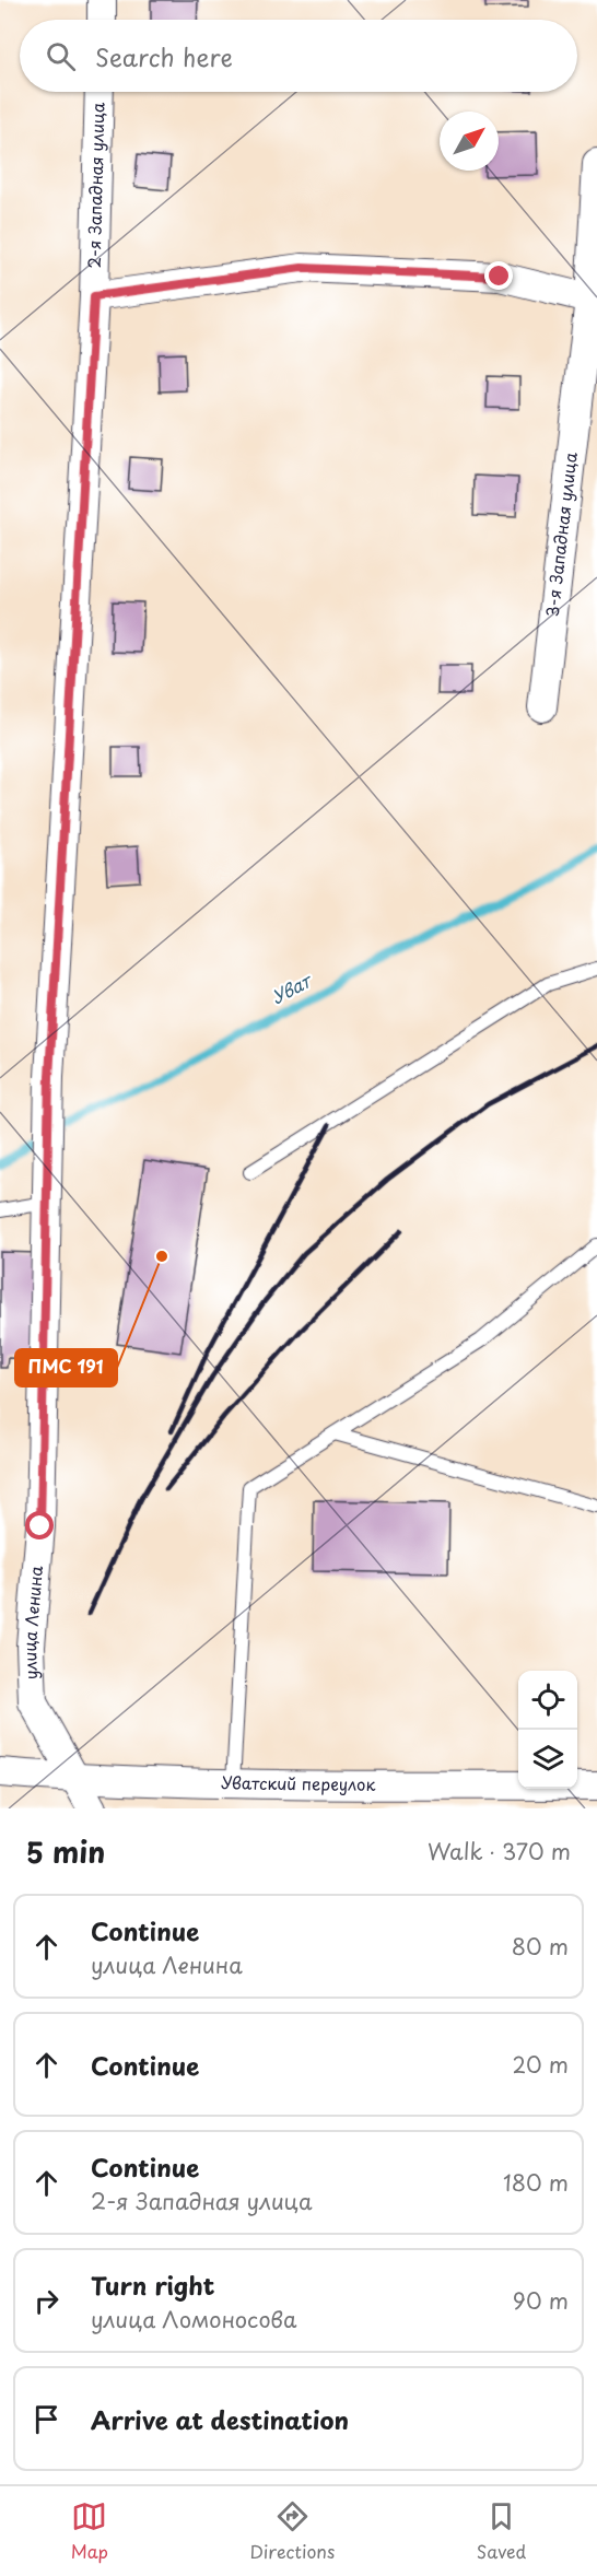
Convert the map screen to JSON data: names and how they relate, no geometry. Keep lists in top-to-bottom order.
{
  "streets": {
    "street": [
      "2-я Западная улица",
      "3-я Западная улица",
      "улица Ленина",
      "Уватский переулок"
    ]
  },
  "crossings": [
    ["2-я Западная улица", "улица Ленина"],
    ["улица Ленина", "Уватский переулок"]
  ],
  "water": ["Уват"],
  "places": ["ПМС 191"],
  "north": "top right",
  "page": {
    "search": "Search here",
    "heading": ["5 min", "Walk · 370 m"],
    "list": [
      ["Continue", "улица Ленина", "80 m"],
      ["Continue", "20 m"],
      ["Continue", "2-я Западная улица", "180 m"],
      ["Turn right", "улица Ломоносова", "90 m"],
      "Arrive at destination"
    ],
    "nav": ["Map", "Directions", "Saved"]
  }
}
